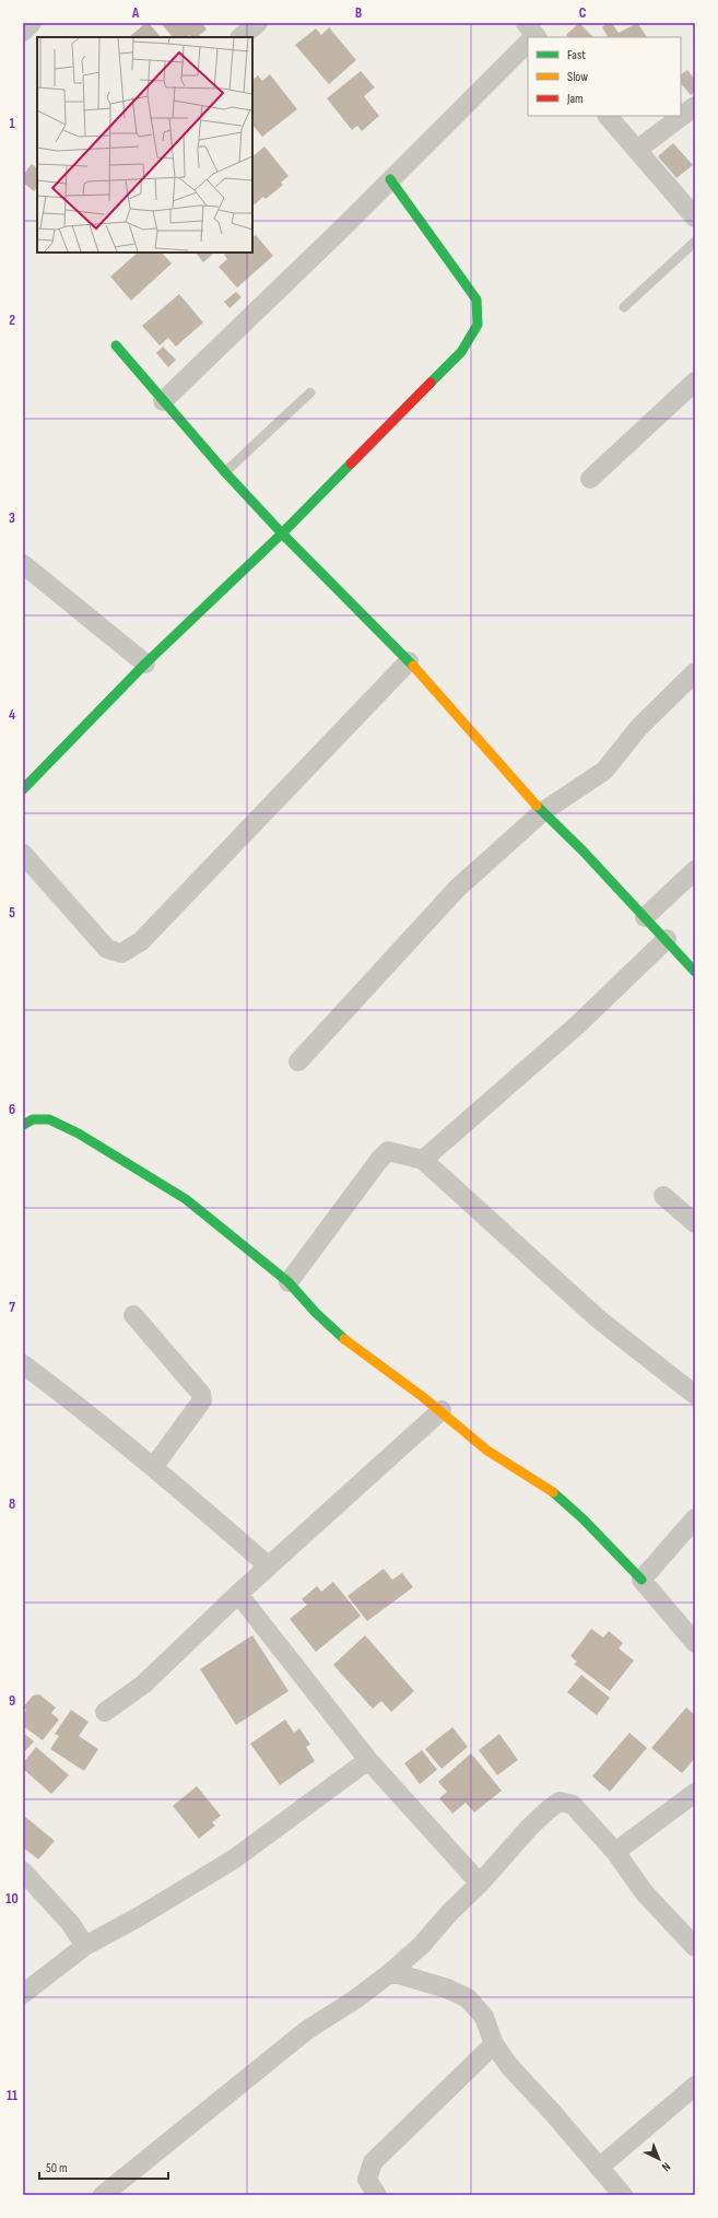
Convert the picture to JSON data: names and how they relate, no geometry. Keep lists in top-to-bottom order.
{
  "legend": ["Fast", "Slow", "Jam"],
  "scale_bar": "50 m",
  "north": "bottom right",
  "grid": {
    "columns": ["A", "B", "C"],
    "rows": [
      "1",
      "2",
      "3",
      "4",
      "5",
      "6",
      "7",
      "8",
      "9",
      "10",
      "11"
    ]
  }
}
